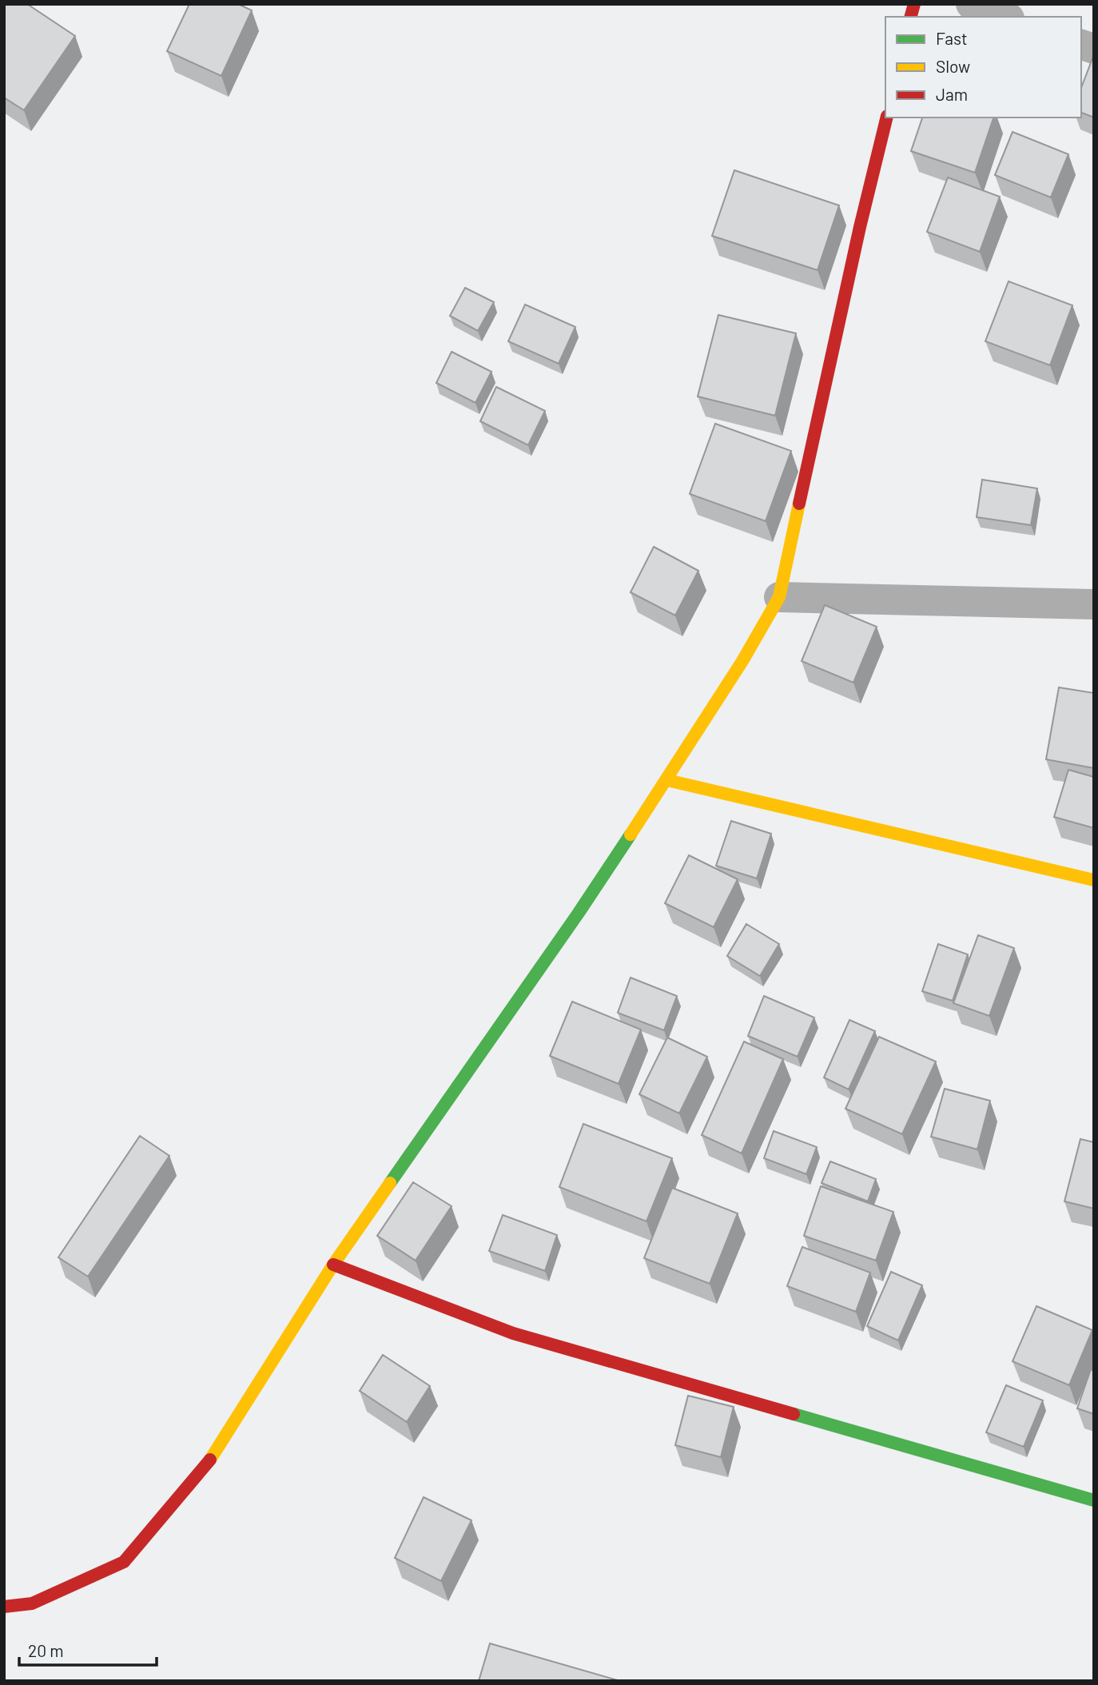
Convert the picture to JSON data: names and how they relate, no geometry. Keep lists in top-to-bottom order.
{
  "legend": ["Fast", "Slow", "Jam"],
  "scale_bar": "20 m"
}
